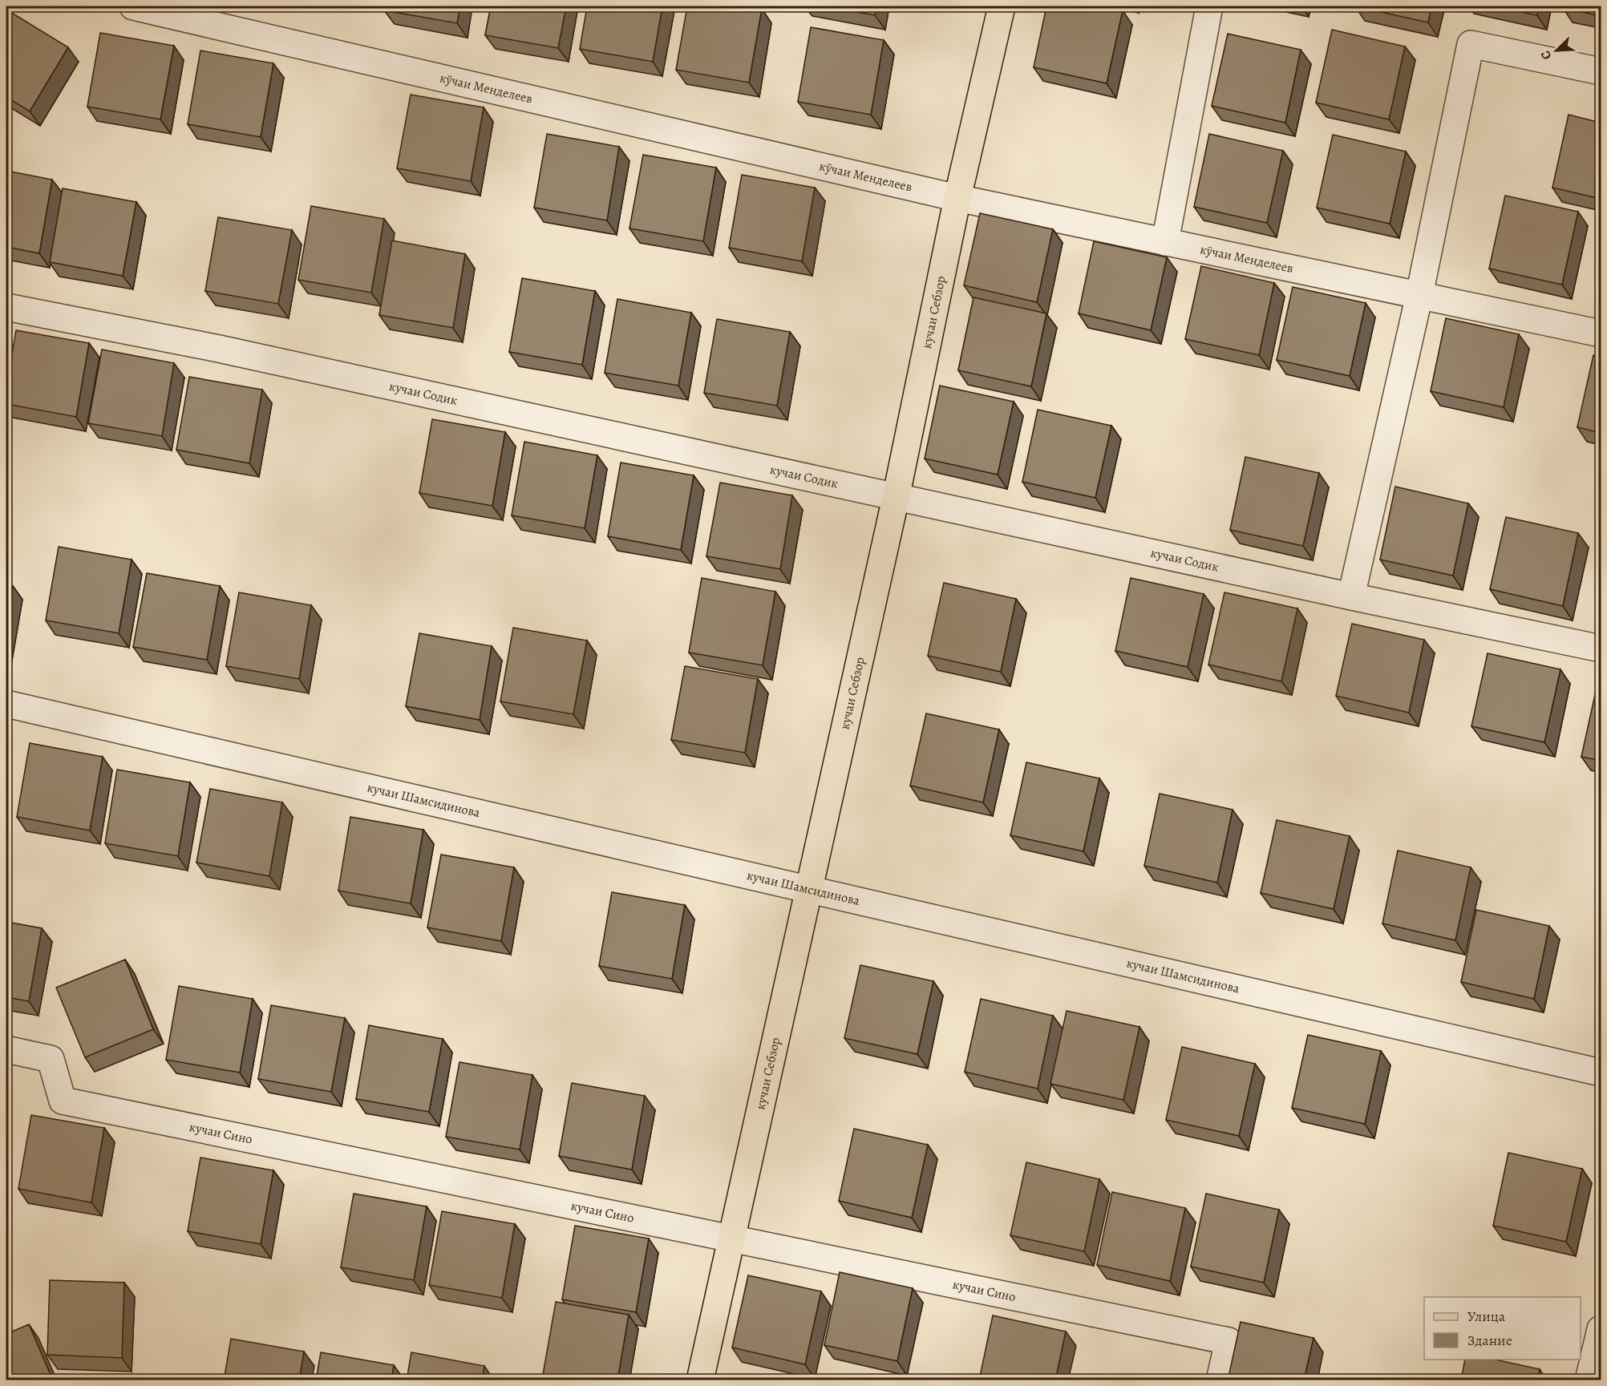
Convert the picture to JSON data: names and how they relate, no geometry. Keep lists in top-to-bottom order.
{
  "streets": {
    "main road": ["кучаи Себзор"],
    "street": [
      "кӯчаи Менделеев",
      "кучаи Содик",
      "кучаи Шамсидинова",
      "кучаи Сино"
    ]
  },
  "crossings": [
    ["кӯчаи Менделеев", "кучаи Себзор"],
    ["кучаи Себзор", "кучаи Содик"],
    ["кучаи Себзор", "кучаи Шамсидинова"],
    ["кучаи Себзор", "кучаи Сино"]
  ],
  "legend": ["Улица", "Здание"],
  "north": "bottom left"
}
